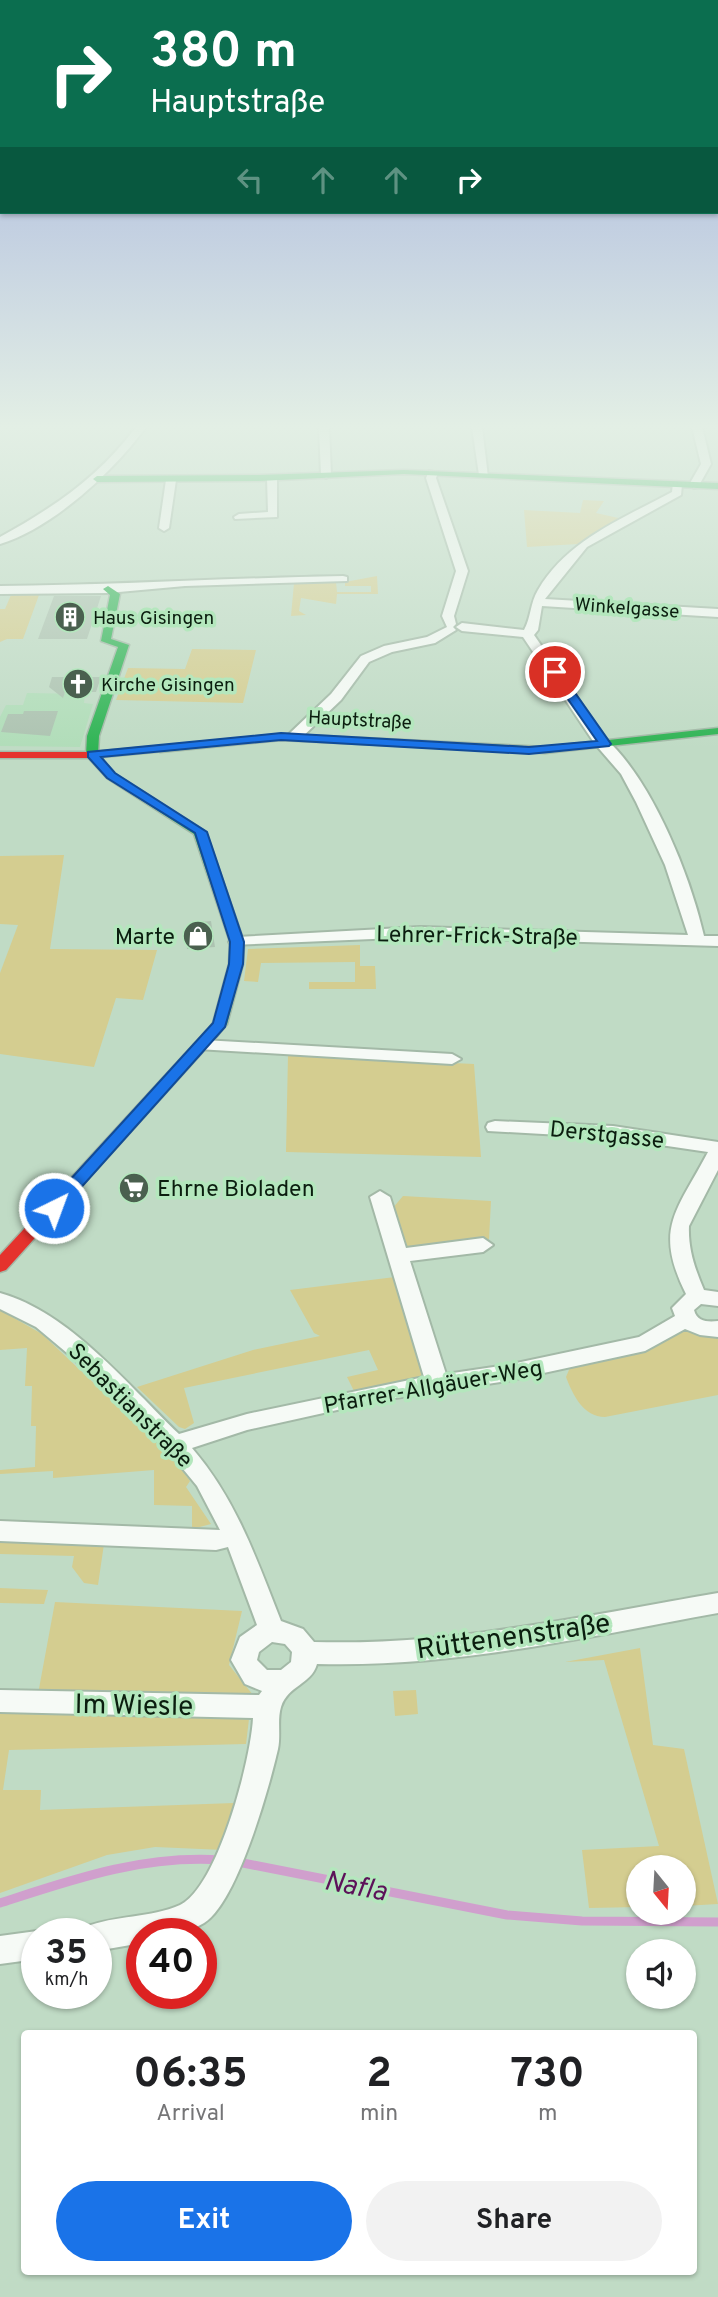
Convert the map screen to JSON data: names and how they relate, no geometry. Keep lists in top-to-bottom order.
{
  "streets": {
    "street": [
      "Winkelgasse",
      "Hauptstraße",
      "Lehrer-Frick-Straße",
      "Derstgasse",
      "Pfarrer-Allgäuer-Weg",
      "Sebastianstraße",
      "Rüttenenstraße",
      "Im Wiesle"
    ]
  },
  "crossings": [
    ["Pfarrer-Allgäuer-Weg", "Sebastianstraße"],
    ["Sebastianstraße", "Rüttenenstraße"]
  ],
  "water": ["Nafla"],
  "places": {
    "building": ["Haus Gisingen"],
    "church": ["Kirche Gisingen"],
    "shop": ["Marte"],
    "supermarket": ["Ehrne Bioladen"]
  },
  "north": "bottom",
  "page": {
    "turn": ["380 m", "Hauptstraße"],
    "speed": "35 km/h",
    "limit": "40",
    "eta": [
      "06:35",
      "Arrival",
      "2",
      "min",
      "730",
      "m"
    ],
    "buttons": ["Exit", "Share"]
  }
}
